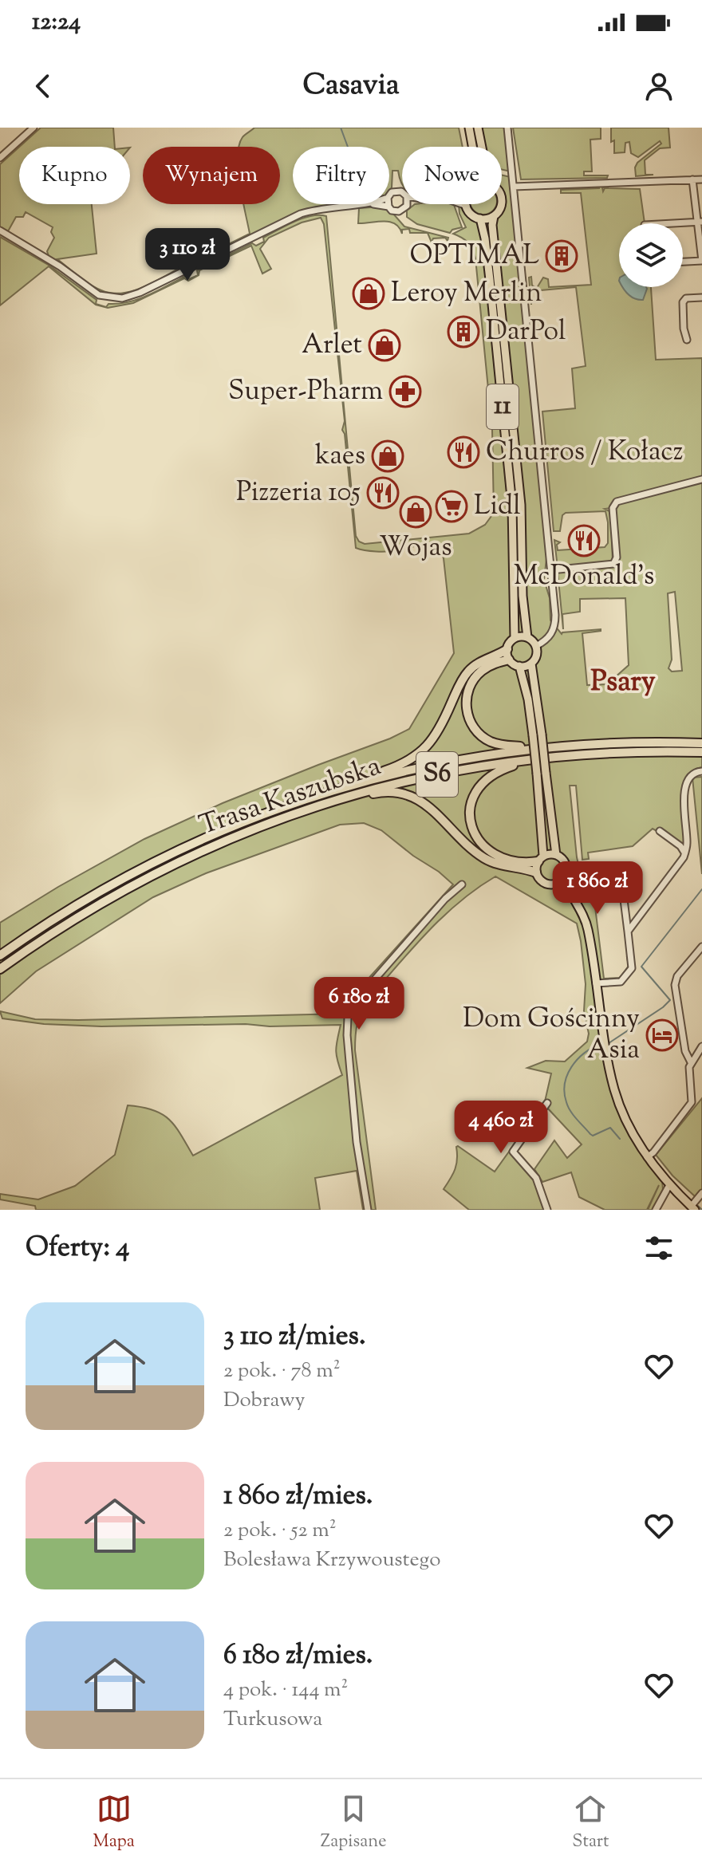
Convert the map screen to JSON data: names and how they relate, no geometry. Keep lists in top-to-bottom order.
{
  "streets": {
    "highway": ["S6", "Trasa Kaszubska"],
    "main road": ["11"]
  },
  "districts": ["Psary"],
  "places": {
    "building": ["OPTIMAL", "DarPol"],
    "shop": [
      "Leroy Merlin",
      "Arlet",
      "kaes",
      "Wojas"
    ],
    "pharmacy": ["Super-Pharm"],
    "restaurant": ["Churros / Kołacz", "Pizzeria 105", "McDonald's"],
    "supermarket": ["Lidl"],
    "hotel": ["Dom Gościnny Asia"]
  },
  "page": {
    "status": "12:24",
    "header": "Casavia",
    "chip": [
      "Kupno",
      "Wynajem",
      "Filtry",
      "Nowe"
    ],
    "price": [
      "3 110 zł",
      "1 860 zł",
      "6 180 zł",
      "4 460 zł"
    ],
    "heading": "Oferty: 4",
    "list": [
      {
        "name": "3 110 zł/mies.",
        "note": "2 pok. · 78 m² · Dobrawy"
      },
      {
        "name": "1 860 zł/mies.",
        "note": "2 pok. · 52 m² · Bolesława Krzywoustego"
      },
      {
        "name": "6 180 zł/mies.",
        "note": "4 pok. · 144 m² · Turkusowa"
      }
    ],
    "tabs": ["Mapa", "Zapisane", "Start"]
  }
}
